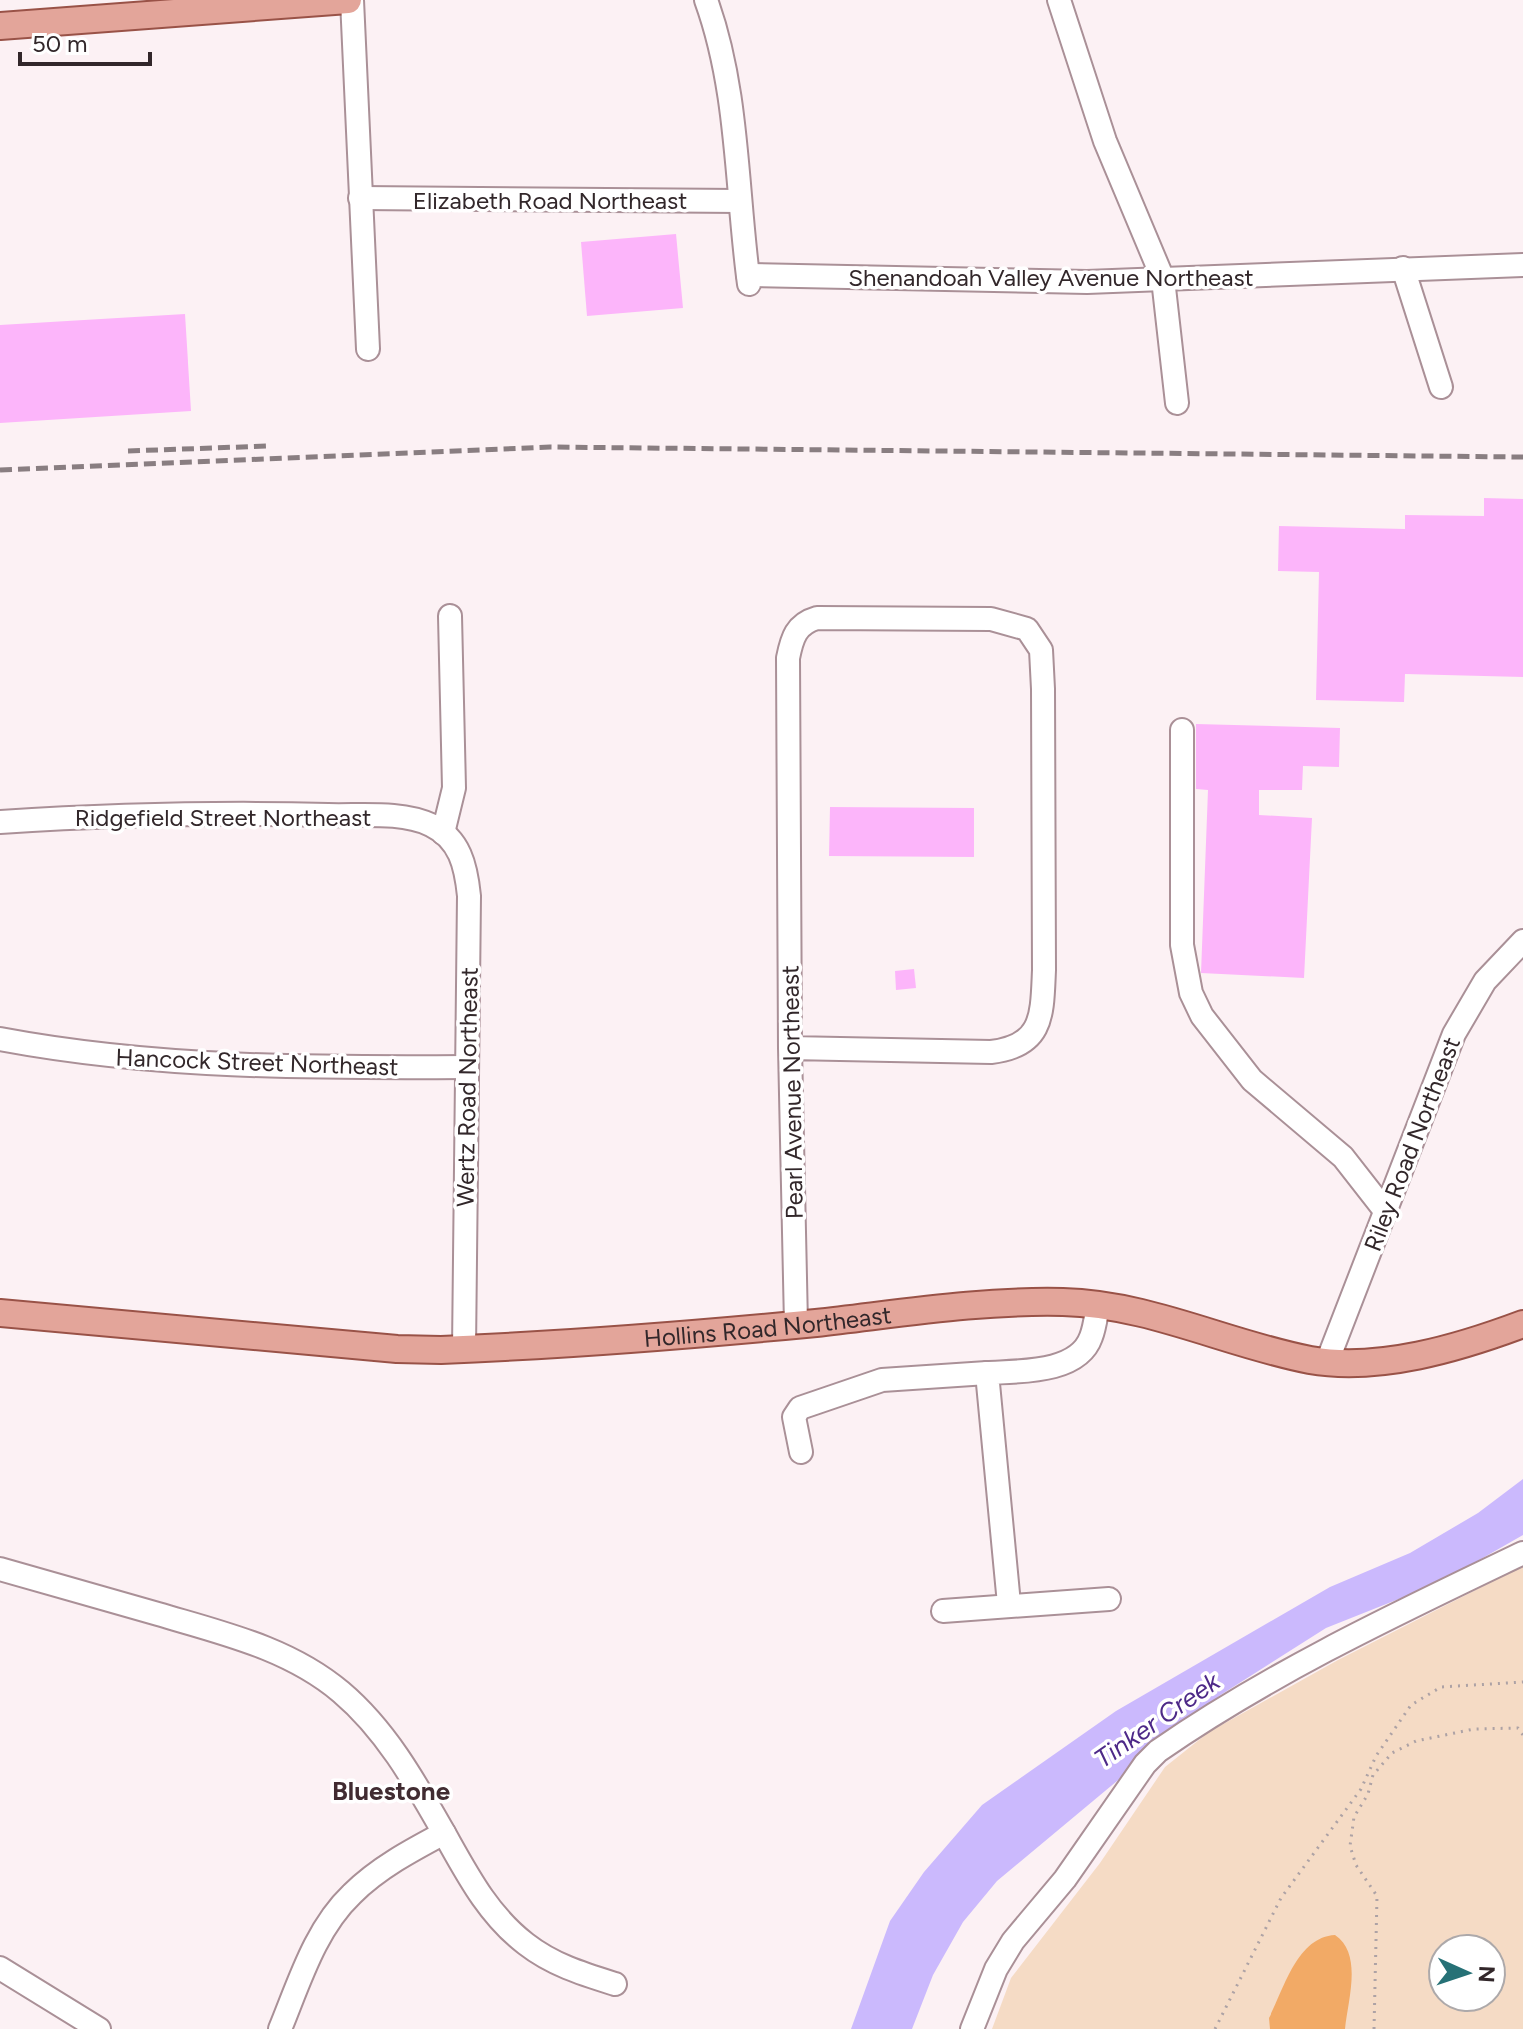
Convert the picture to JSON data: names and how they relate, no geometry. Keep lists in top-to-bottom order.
{
  "streets": {
    "main road": ["Hollins Road Northeast"],
    "street": [
      "Elizabeth Road Northeast",
      "Shenandoah Valley Avenue Northeast",
      "Ridgefield Street Northeast",
      "Hancock Street Northeast",
      "Wertz Road Northeast",
      "Pearl Avenue Northeast",
      "Riley Road Northeast"
    ]
  },
  "crossings": [
    ["Elizabeth Road Northeast", "Shenandoah Valley Avenue Northeast"],
    ["Ridgefield Street Northeast", "Wertz Road Northeast"],
    ["Hancock Street Northeast", "Wertz Road Northeast"],
    ["Wertz Road Northeast", "Hollins Road Northeast"],
    ["Pearl Avenue Northeast", "Hollins Road Northeast"],
    ["Riley Road Northeast", "Hollins Road Northeast"]
  ],
  "districts": ["Bluestone"],
  "water": ["Tinker Creek"],
  "scale_bar": "50 m",
  "north": "right"
}
